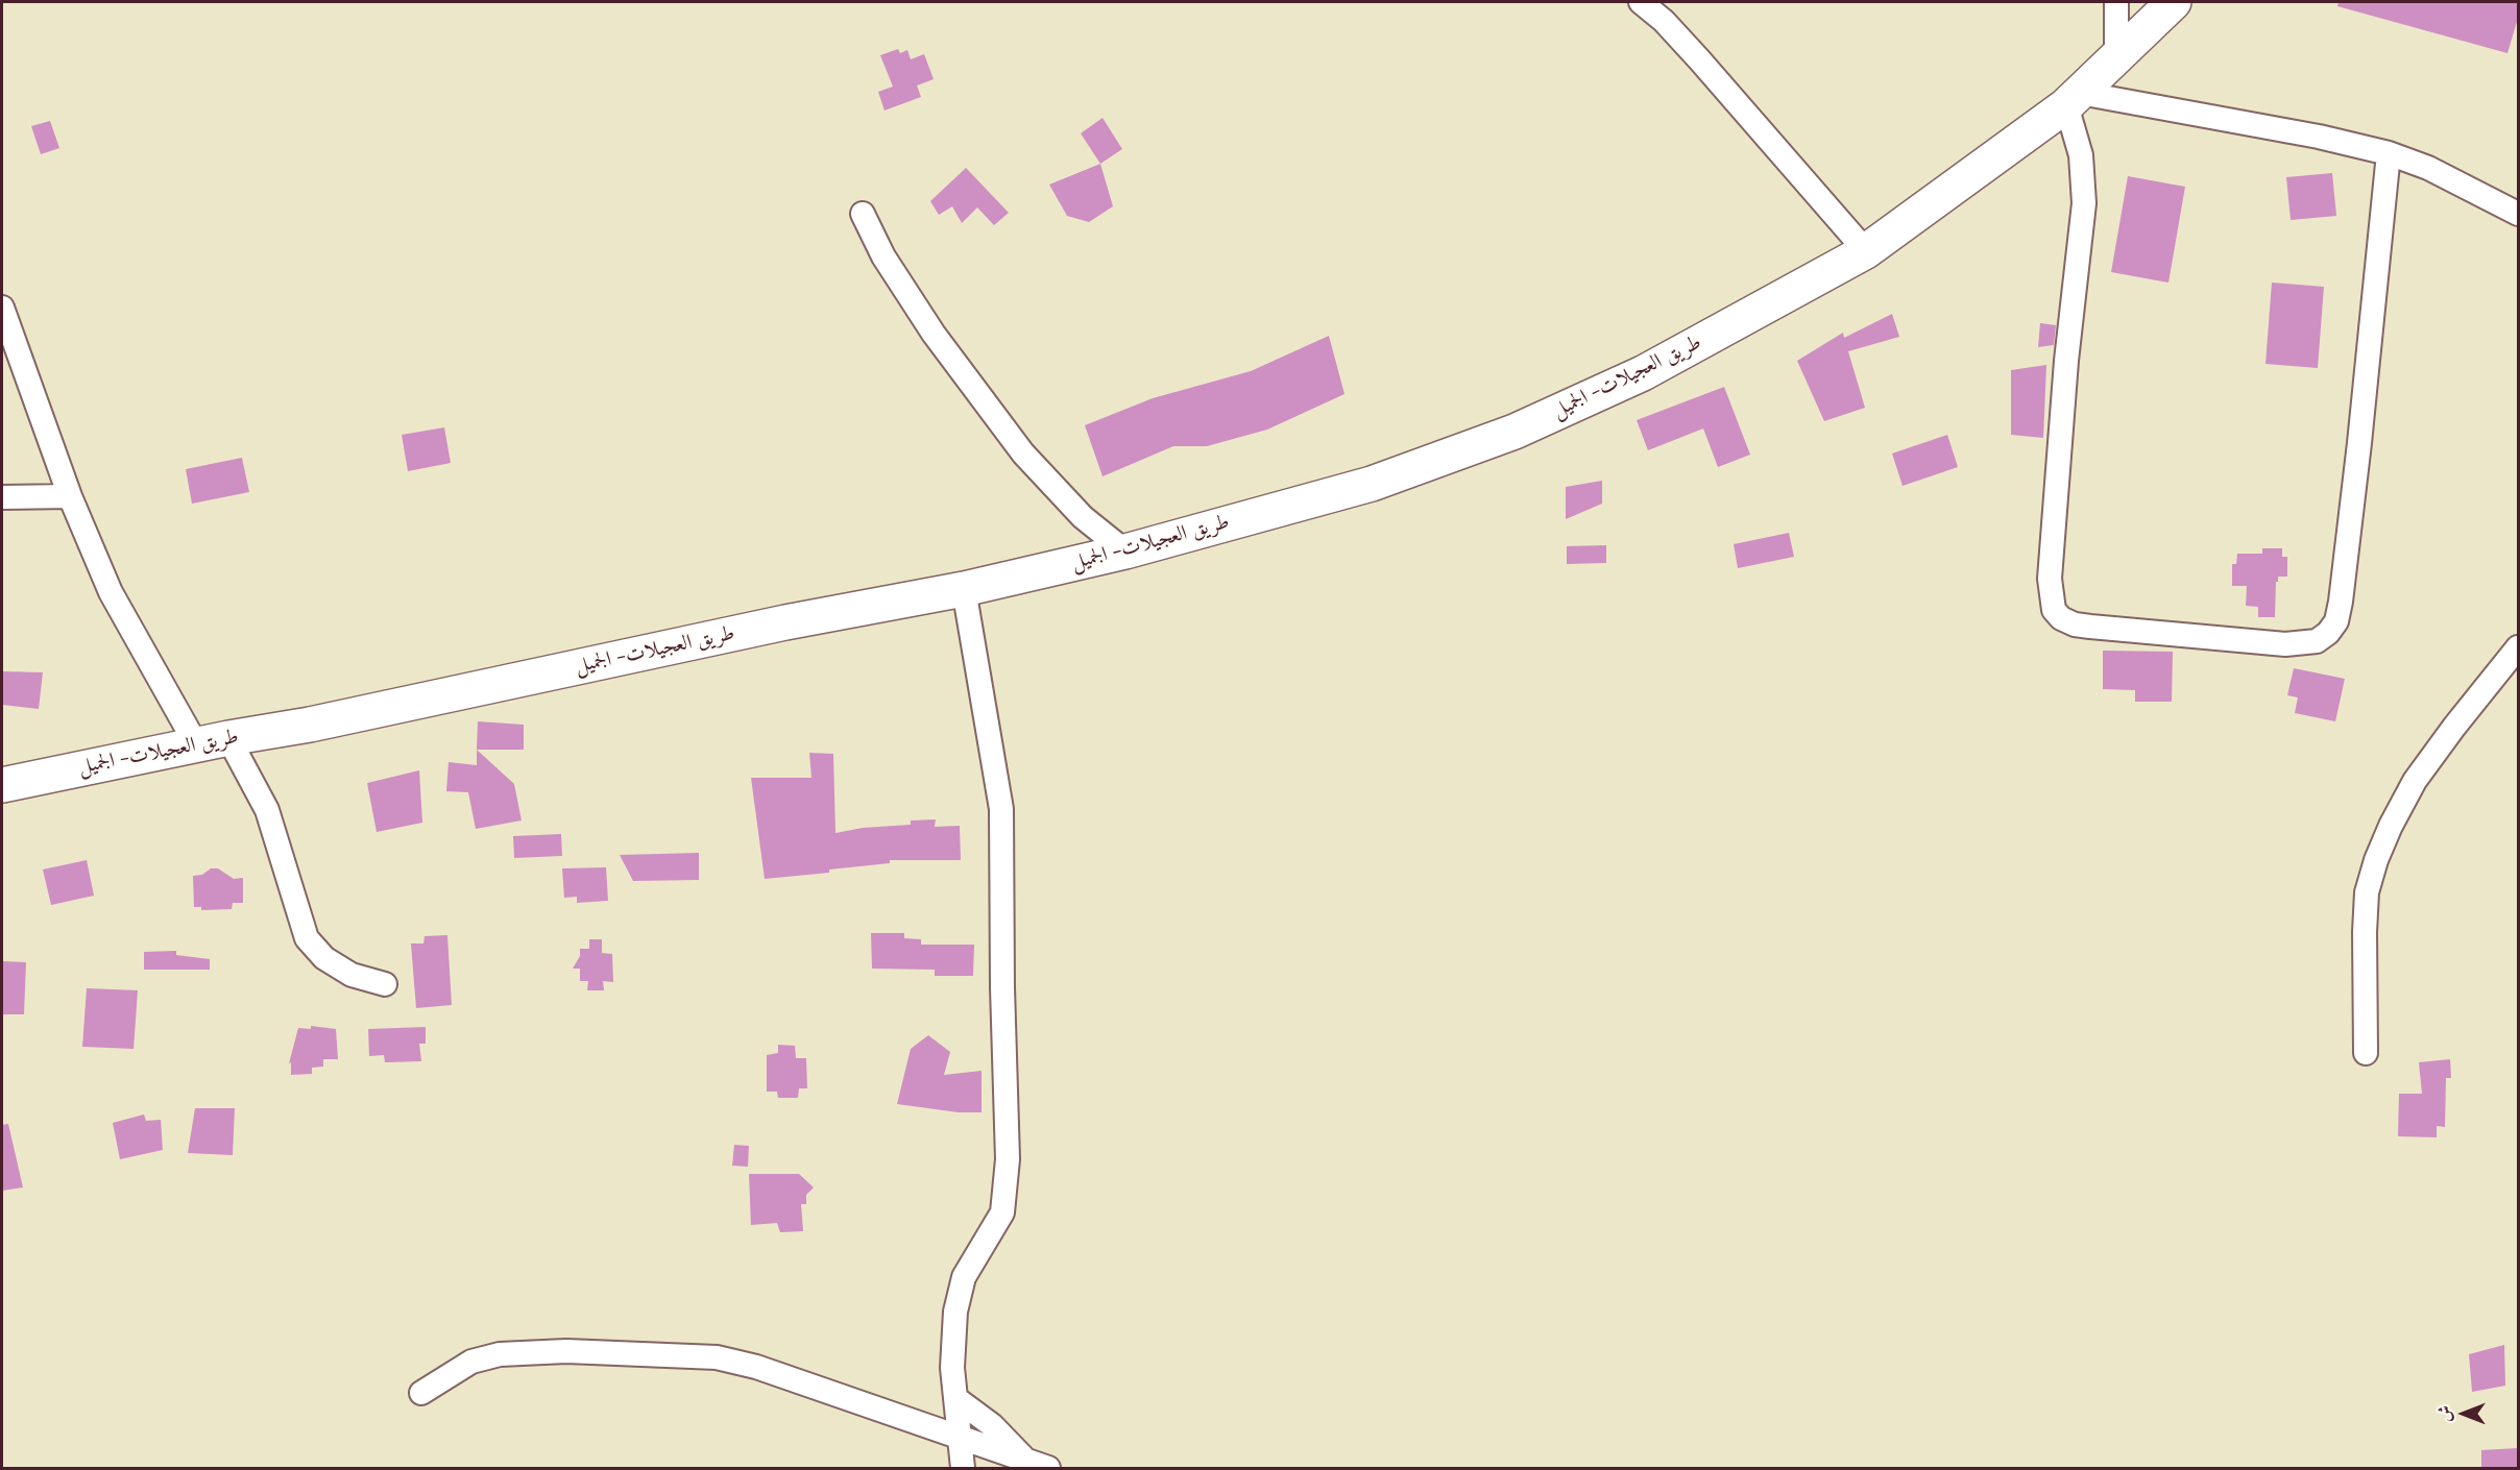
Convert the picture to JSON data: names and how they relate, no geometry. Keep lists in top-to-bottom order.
{
  "streets": {
    "main road": ["طريق العجيلات- الجميل"]
  },
  "north": "left"
}
